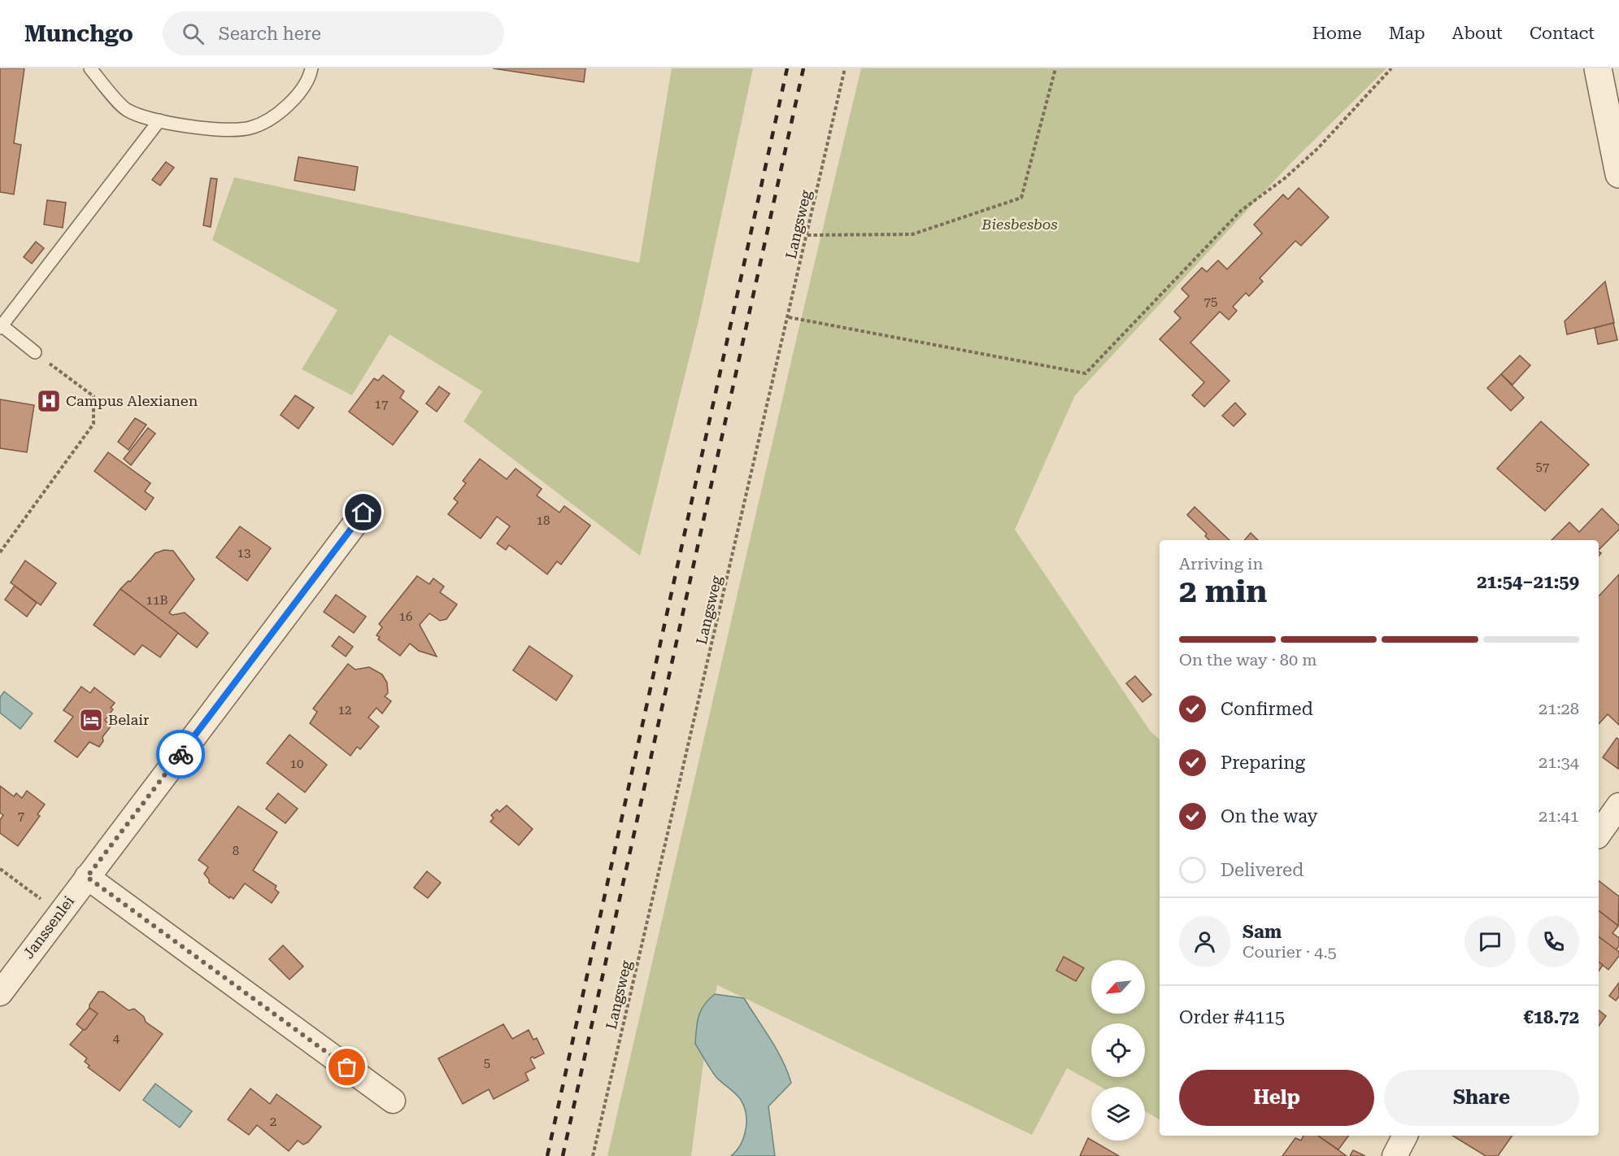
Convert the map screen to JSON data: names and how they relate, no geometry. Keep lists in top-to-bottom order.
{
  "streets": {
    "street": ["Janssenlei"],
    "path": ["Langsweg"]
  },
  "parks": ["Biesbesbos"],
  "places": {
    "hospital": ["Campus Alexianen"],
    "hotel": ["Belair"]
  },
  "house_numbers": [
    "75",
    "17",
    "57",
    "18",
    "13",
    "11B",
    "16",
    "12",
    "10",
    "7",
    "8",
    "4",
    "5",
    "2"
  ],
  "north": "bottom left",
  "page": {
    "header": "Munchgo",
    "search": "Search here",
    "nav": [
      "Home",
      "Map",
      "About",
      "Contact"
    ],
    "heading": ["2 min", "Arriving in", "21:54–21:59"],
    "panel": [
      "Sam",
      "Courier · 4.5",
      "Order #4115",
      "€18.72"
    ],
    "bar": "On the way · 80 m",
    "list": [
      ["Confirmed", "21:28"],
      ["Preparing", "21:34"],
      ["On the way", "21:41"],
      "Delivered"
    ],
    "buttons": ["Help", "Share"]
  }
}
